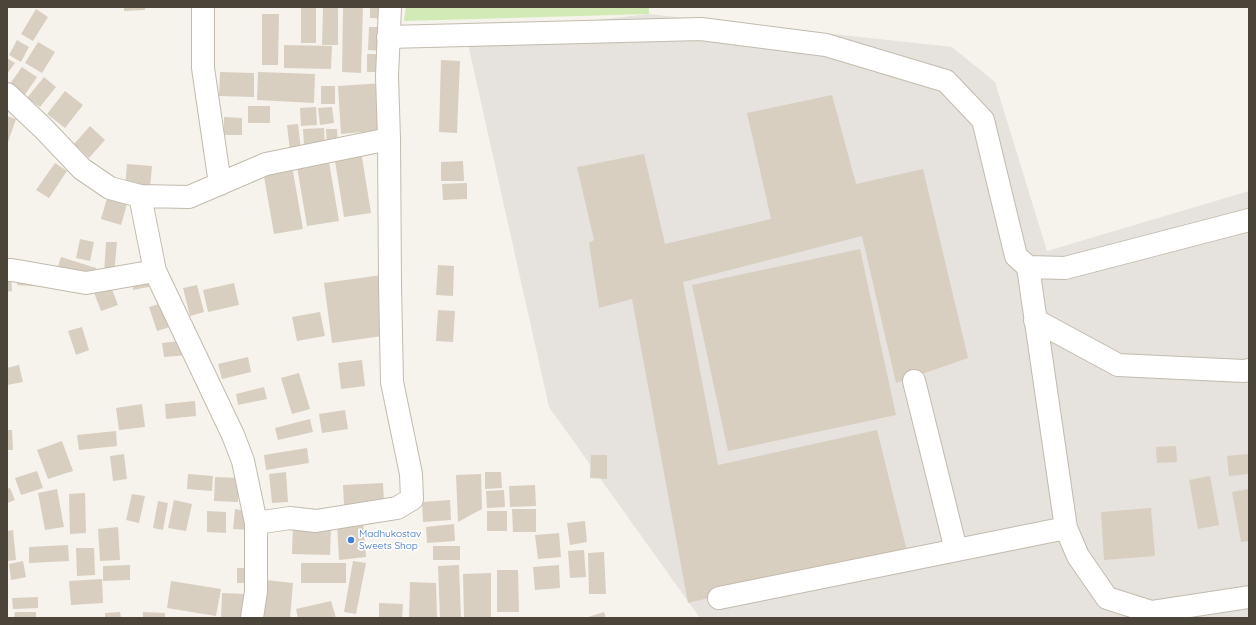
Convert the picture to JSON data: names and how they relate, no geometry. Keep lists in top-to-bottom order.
{
  "places": ["Madhukostav Sweets Shop"]
}
